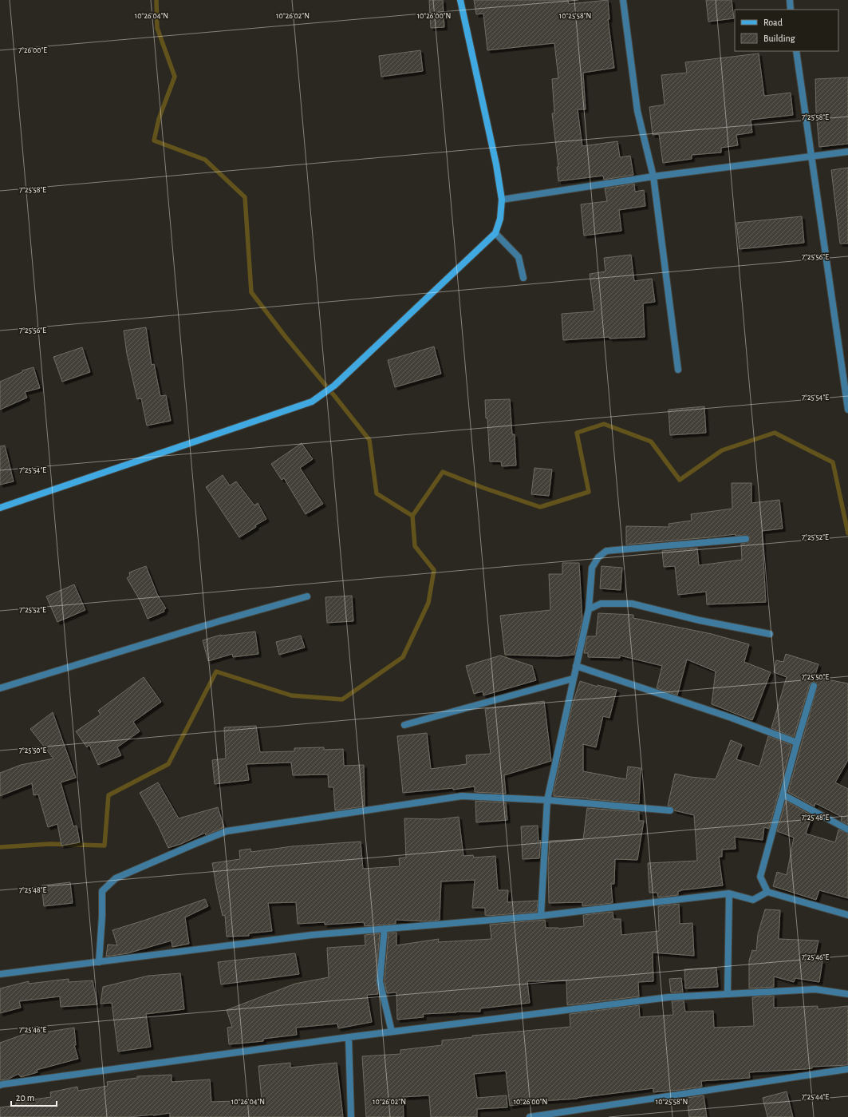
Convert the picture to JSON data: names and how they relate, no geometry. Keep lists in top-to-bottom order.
{
  "legend": ["Road", "Building"],
  "scale_bar": "20 m",
  "coordinates": [
    "10°26'04\"N",
    "10°26'02\"N",
    "10°26'00\"N",
    "10°25'58\"N",
    "7°26'00\"E",
    "7°25'58\"E",
    "7°25'56\"E",
    "7°25'54\"E",
    "7°25'52\"E",
    "7°25'50\"E",
    "7°25'48\"E",
    "7°25'46\"E",
    "7°25'44\"E"
  ]
}
